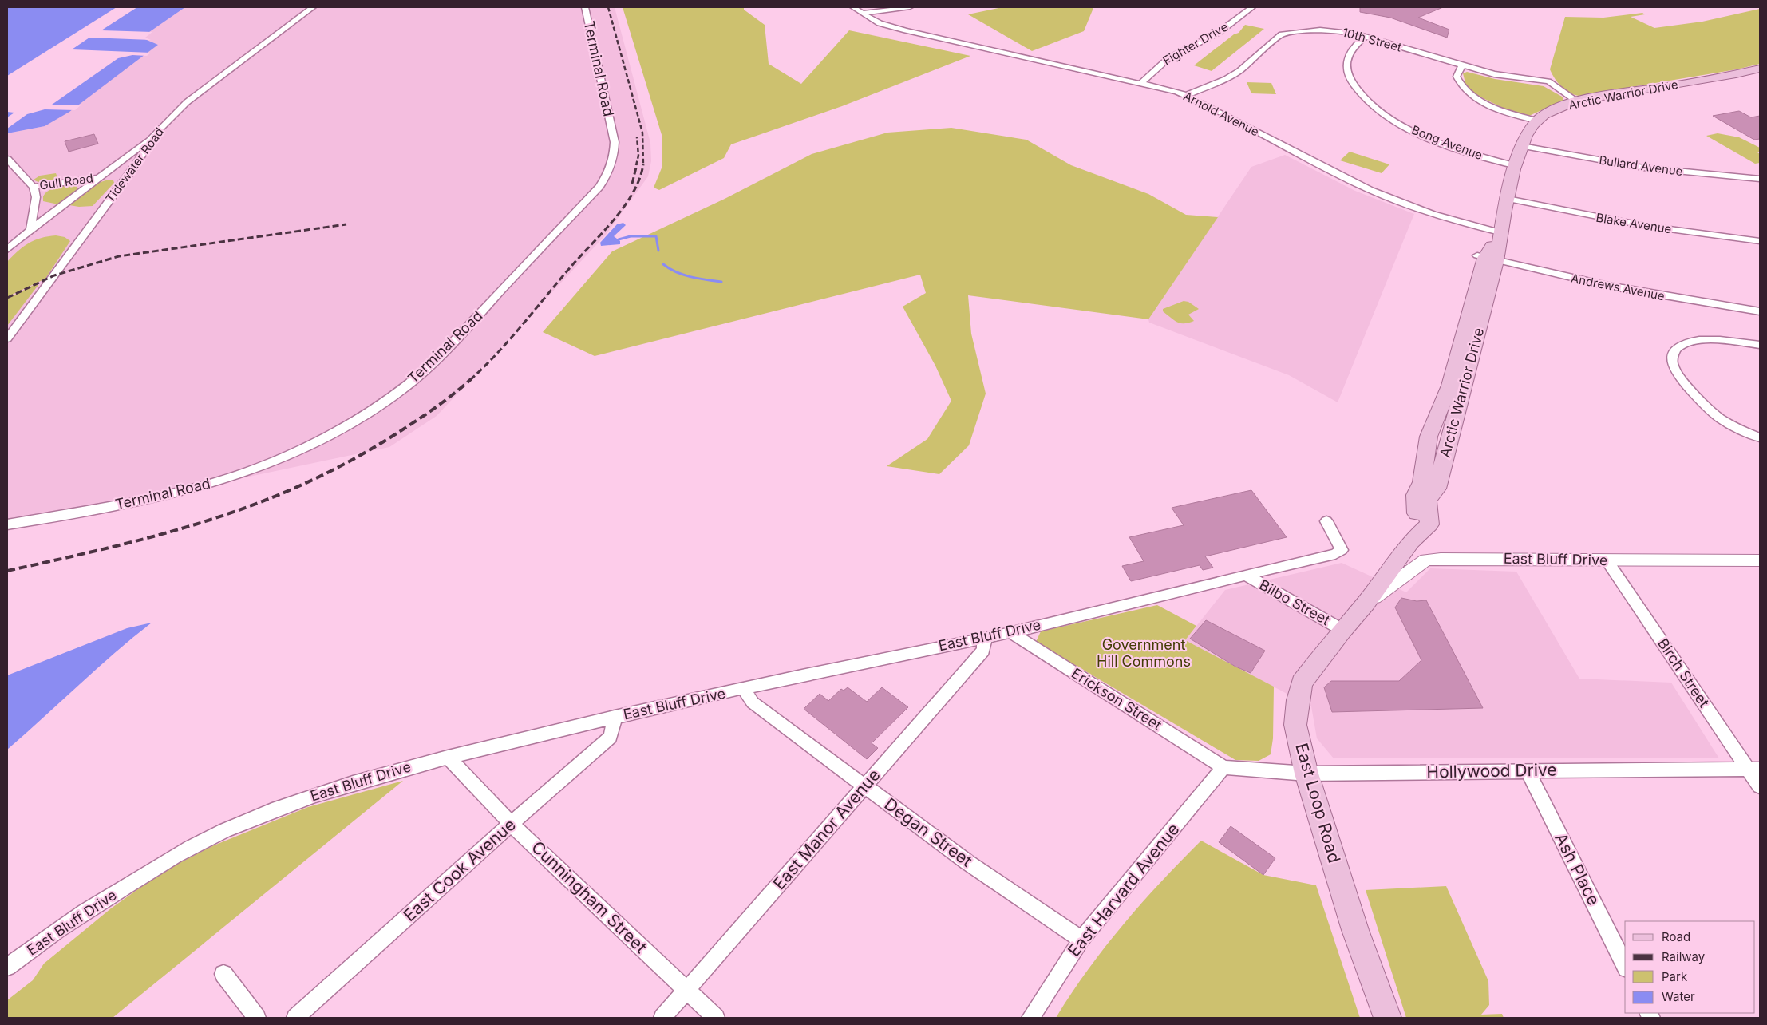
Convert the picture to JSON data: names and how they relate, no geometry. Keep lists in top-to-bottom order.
{
  "streets": {
    "main road": ["Arctic Warrior Drive", "East Loop Road"],
    "street": [
      "10th Street",
      "Fighter Drive",
      "Terminal Road",
      "Arnold Avenue",
      "Bong Avenue",
      "Tidewater Road",
      "Bullard Avenue",
      "Gull Road",
      "Blake Avenue",
      "Andrews Avenue",
      "East Bluff Drive",
      "Bilbo Street",
      "Birch Street",
      "Erickson Street",
      "Hollywood Drive",
      "East Manor Avenue",
      "Degan Street",
      "Ash Place",
      "East Cook Avenue",
      "East Harvard Avenue",
      "Cunningham Street"
    ]
  },
  "crossings": [
    ["10th Street", "Arctic Warrior Drive"],
    ["10th Street", "Arnold Avenue"],
    ["10th Street", "Bong Avenue"],
    ["Fighter Drive", "Arnold Avenue"],
    ["Arctic Warrior Drive", "Arnold Avenue"],
    ["Arctic Warrior Drive", "Bong Avenue"],
    ["Arctic Warrior Drive", "Bullard Avenue"],
    ["Arctic Warrior Drive", "Blake Avenue"],
    ["Arctic Warrior Drive", "Andrews Avenue"],
    ["Arctic Warrior Drive", "East Bluff Drive"],
    ["Arctic Warrior Drive", "East Loop Road"],
    ["East Bluff Drive", "Bilbo Street"],
    ["East Bluff Drive", "Birch Street"],
    ["East Bluff Drive", "Erickson Street"],
    ["East Bluff Drive", "East Loop Road"],
    ["East Bluff Drive", "East Manor Avenue"],
    ["East Bluff Drive", "Degan Street"],
    ["East Bluff Drive", "East Cook Avenue"],
    ["East Bluff Drive", "Cunningham Street"],
    ["Bilbo Street", "East Loop Road"],
    ["Birch Street", "Hollywood Drive"],
    ["Erickson Street", "Hollywood Drive"],
    ["Erickson Street", "East Harvard Avenue"],
    ["Hollywood Drive", "East Loop Road"],
    ["Hollywood Drive", "Ash Place"],
    ["Hollywood Drive", "East Harvard Avenue"],
    ["East Manor Avenue", "Degan Street"],
    ["East Manor Avenue", "Cunningham Street"],
    ["Degan Street", "East Harvard Avenue"],
    ["East Cook Avenue", "Cunningham Street"]
  ],
  "parks": ["Government Hill Commons"],
  "legend": [
    "Road",
    "Railway",
    "Park",
    "Water"
  ]
}
